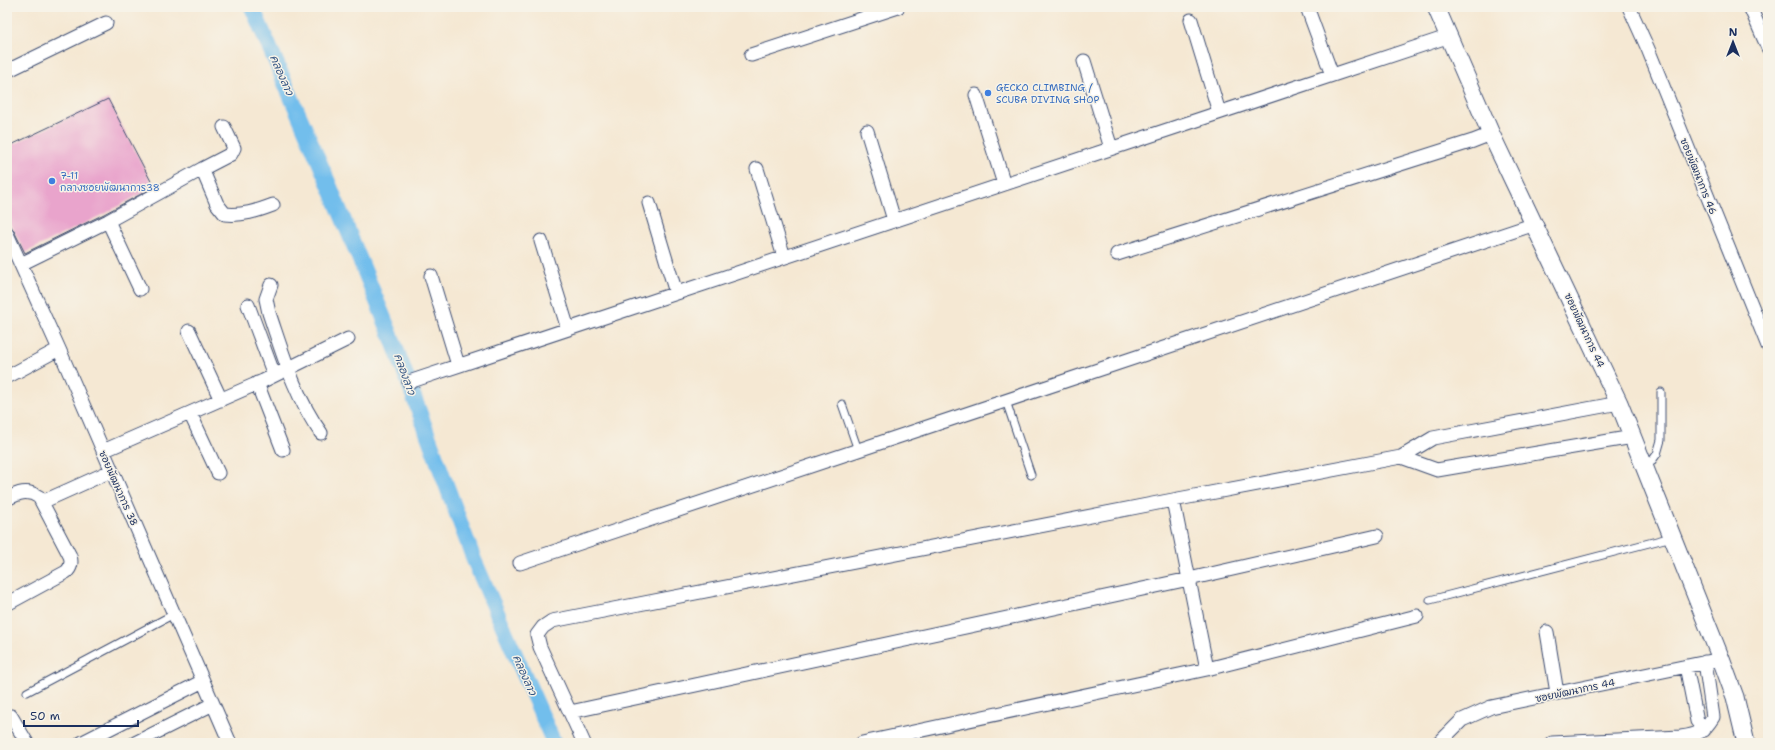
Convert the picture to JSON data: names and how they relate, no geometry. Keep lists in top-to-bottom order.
{
  "streets": {
    "street": ["ซอยพัฒนาการ 46", "ซอยพัฒนาการ 44", "ซอยพัฒนาการ 38"]
  },
  "water": ["คลองลาว"],
  "places": ["GECKO CLIMBING / SCUBA DIVING SHOP", "7-11 กลางซอยพัฒนาการ38"],
  "scale_bar": "50 m",
  "north": "top"
}
